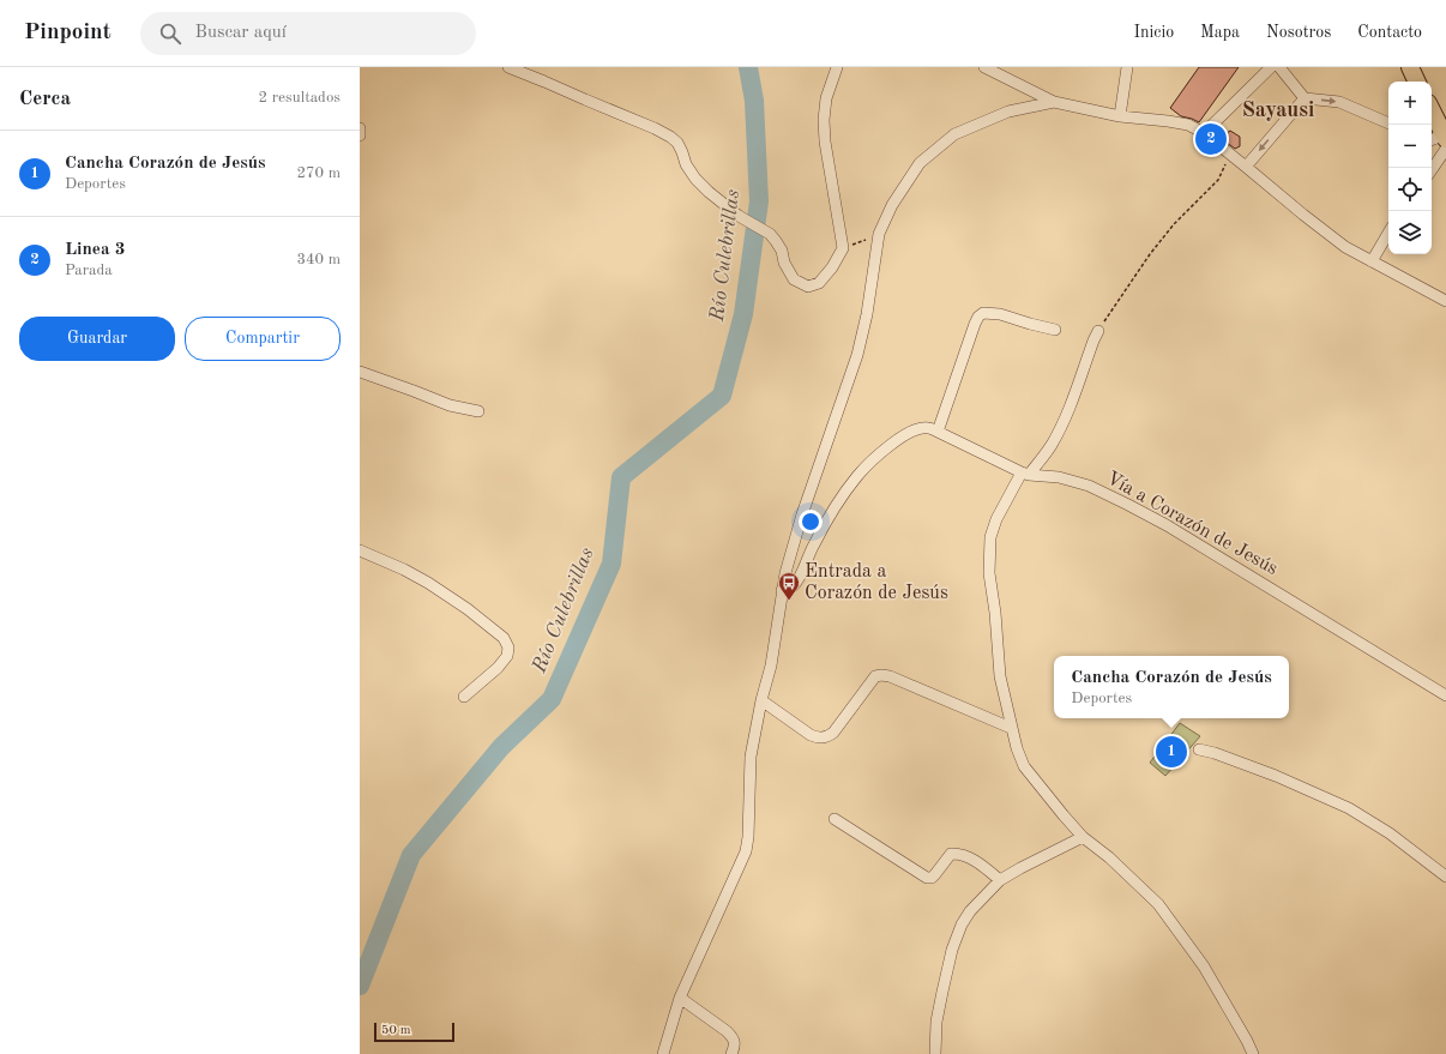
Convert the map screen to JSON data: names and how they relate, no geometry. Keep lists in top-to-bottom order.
{
  "streets": {
    "street": ["Vía a Corazón de Jesús"]
  },
  "districts": ["Sayausi"],
  "water": ["Río Culebrillas"],
  "places": {
    "bus stop": ["Entrada a Corazón de Jesús"]
  },
  "scale_bar": "50 m",
  "page": {
    "header": "Pinpoint",
    "search": "Buscar aquí",
    "nav": [
      "Inicio",
      "Mapa",
      "Nosotros",
      "Contacto"
    ],
    "heading": ["Cerca", "2 resultados"],
    "map_buttons": ["+", "−"],
    "pins": ["2", "1"],
    "list": [
      {
        "mark": "1",
        "name": "Cancha Corazón de Jesús",
        "note": "Deportes",
        "value": "270 m"
      },
      {
        "mark": "2",
        "name": "Linea 3",
        "note": "Parada",
        "value": "340 m"
      }
    ],
    "buttons": ["Guardar", "Compartir"],
    "popup": ["Cancha Corazón de Jesús", "Deportes"],
    "scale": "50 m"
  }
}
